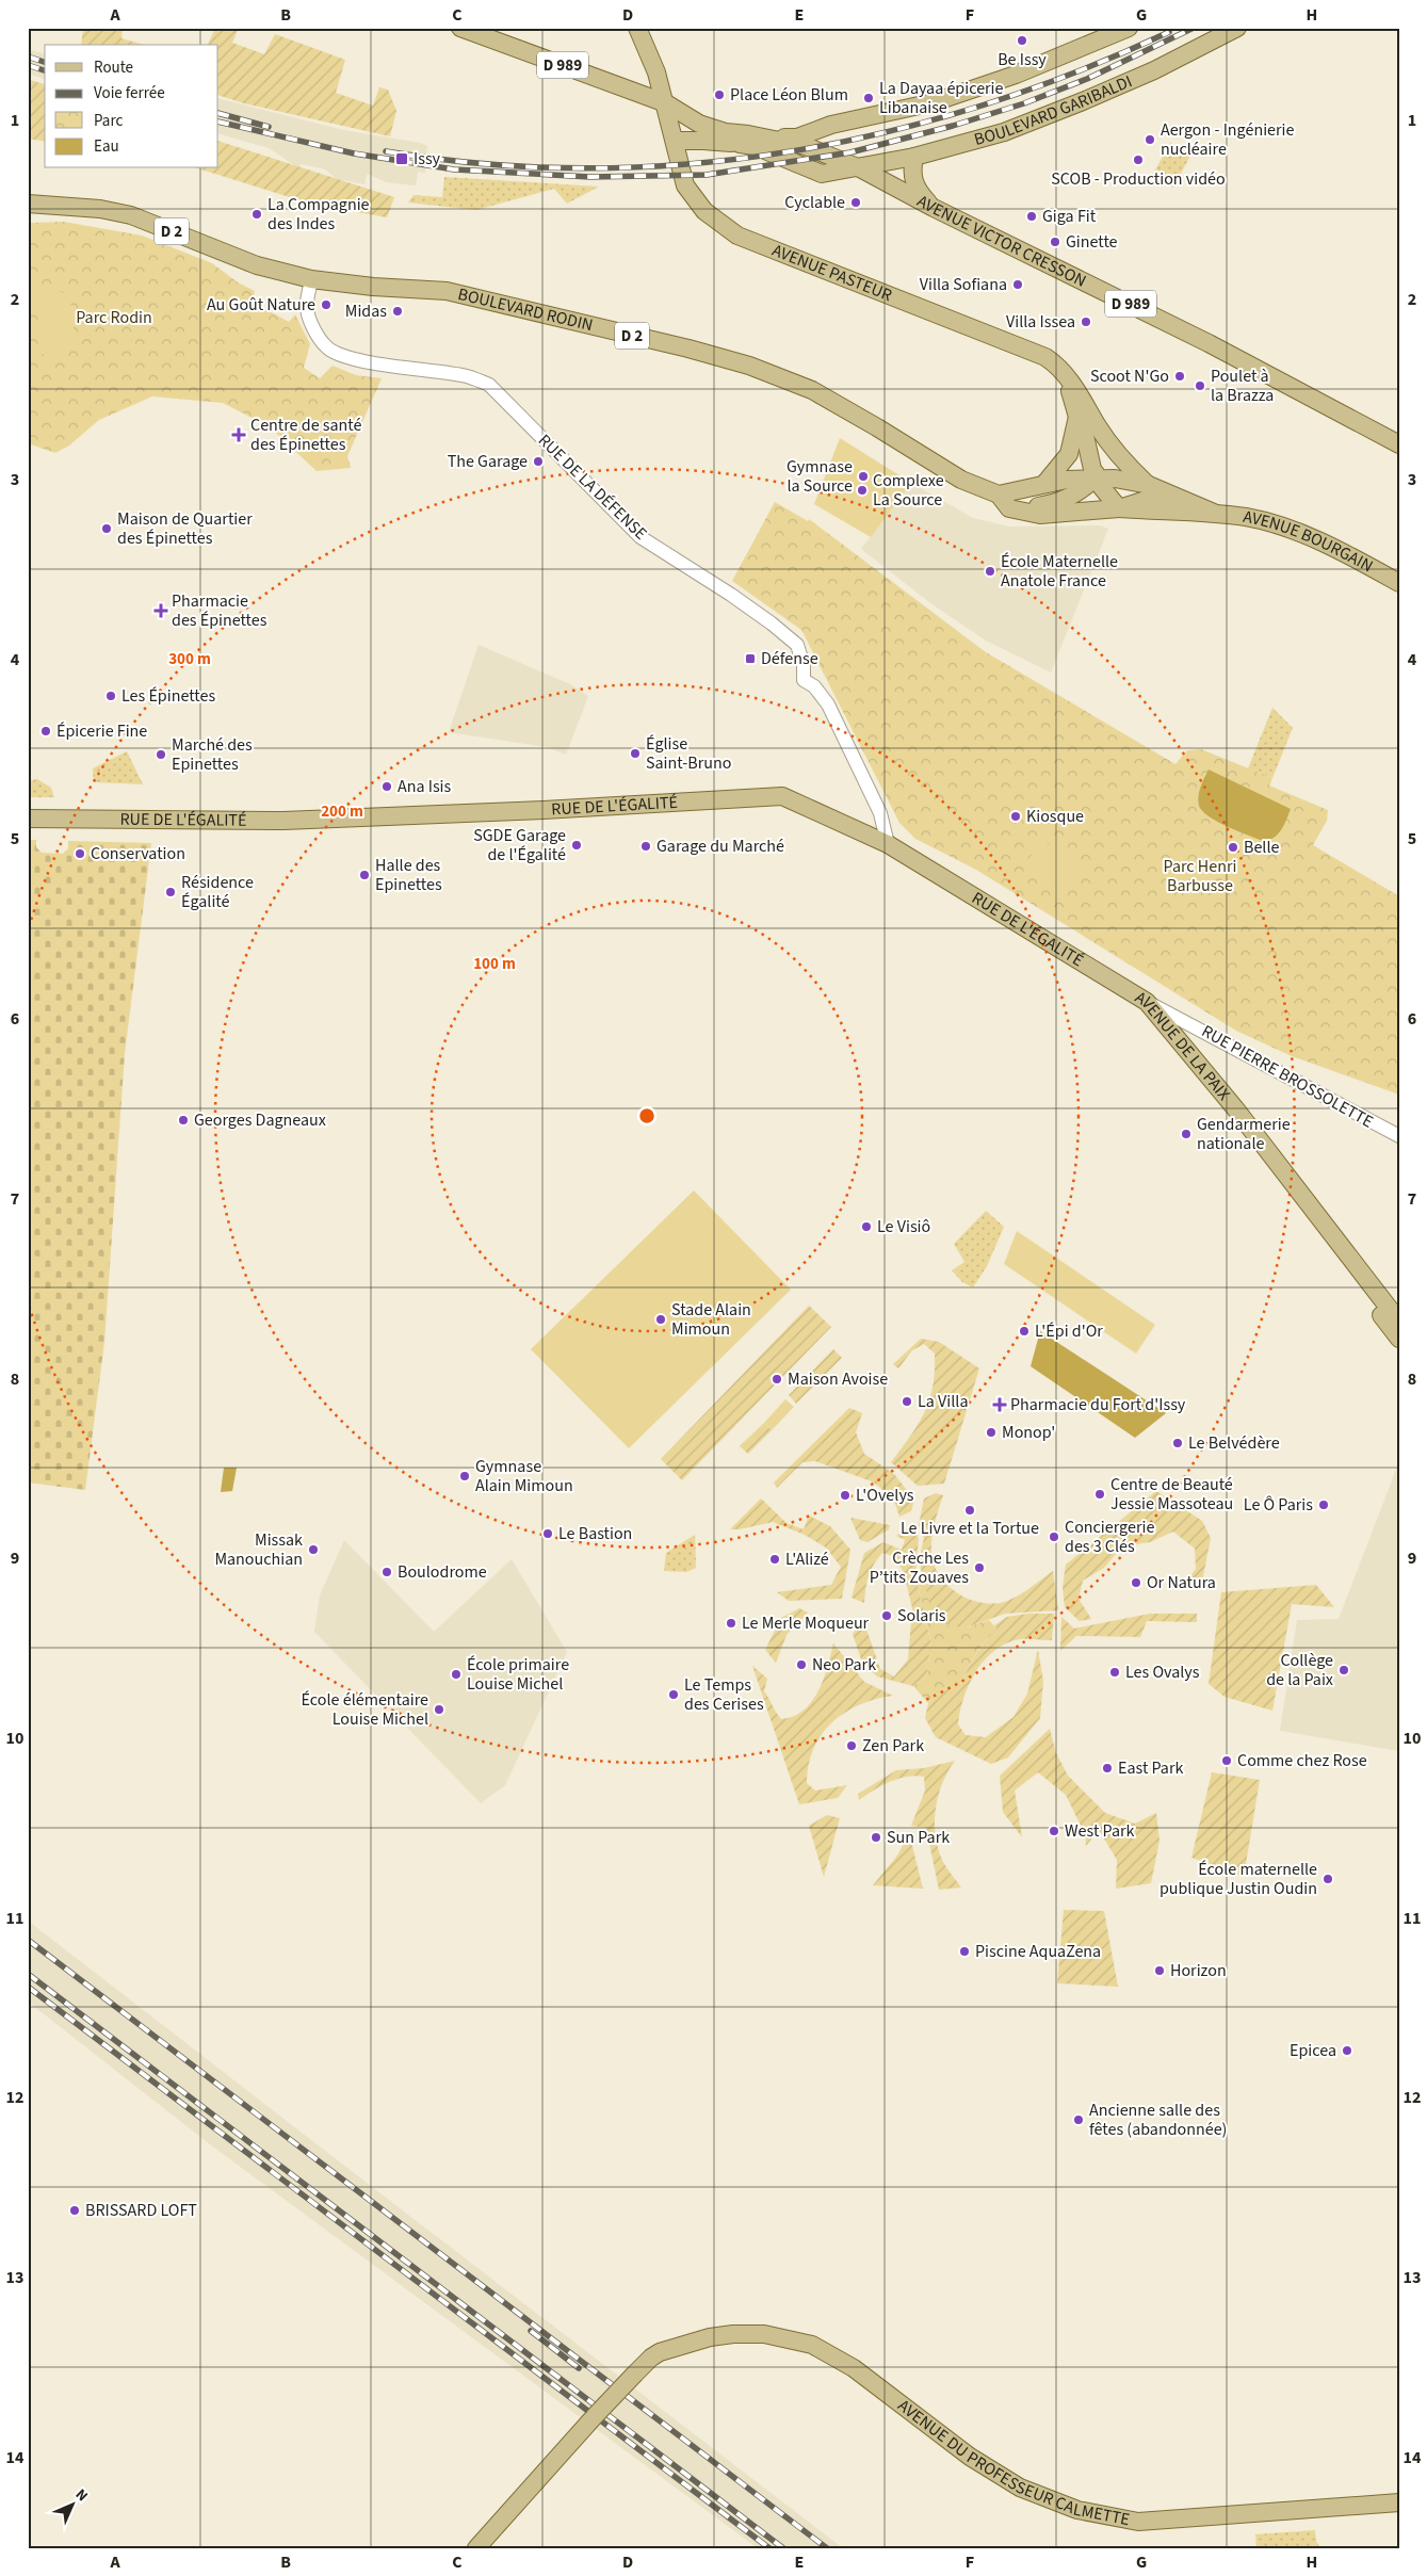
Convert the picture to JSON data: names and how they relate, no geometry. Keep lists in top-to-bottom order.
{
  "streets": {
    "main road": [
      "D 989",
      "BOULEVARD GARIBALDI",
      "D 2",
      "AVENUE VICTOR CRESSON",
      "AVENUE PASTEUR",
      "BOULEVARD RODIN",
      "AVENUE BOURGAIN",
      "RUE DE L'ÉGALITÉ",
      "AVENUE DE LA PAIX",
      "AVENUE DU PROFESSEUR CALMETTE"
    ],
    "street": ["RUE DE LA DÉFENSE", "RUE PIERRE BROSSOLETTE"]
  },
  "crossings": [
    ["D 989", "BOULEVARD GARIBALDI"],
    ["D 989", "AVENUE VICTOR CRESSON"],
    ["D 989", "AVENUE PASTEUR"],
    ["BOULEVARD GARIBALDI", "AVENUE VICTOR CRESSON"],
    ["D 2", "BOULEVARD RODIN"],
    ["D 2", "AVENUE BOURGAIN"],
    ["AVENUE PASTEUR", "AVENUE BOURGAIN"],
    ["BOULEVARD RODIN", "RUE DE LA DÉFENSE"],
    ["RUE DE LA DÉFENSE", "RUE DE L'ÉGALITÉ"],
    ["RUE DE L'ÉGALITÉ", "AVENUE DE LA PAIX"],
    ["RUE DE L'ÉGALITÉ", "RUE PIERRE BROSSOLETTE"],
    ["AVENUE DE LA PAIX", "RUE PIERRE BROSSOLETTE"]
  ],
  "parks": ["Parc Rodin", "Parc Henri Barbusse"],
  "places": {
    "other": [
      "Be Issy",
      "Place Léon Blum",
      "La Dayaa épicerie Libanaise",
      "Aergon - Ingénierie nucléaire",
      "SCOB - Production vidéo",
      "Cyclable",
      "La Compagnie des Indes",
      "Giga Fit",
      "Ginette",
      "Villa Sofiana",
      "Au Goût Nature",
      "Midas",
      "Villa Issea",
      "Scoot N'Go",
      "Poulet à la Brazza",
      "The Garage",
      "Gymnase la Source",
      "Complexe La Source",
      "Maison de Quartier des Épinettes",
      "École Maternelle Anatole France",
      "Les Épinettes",
      "Épicerie Fine",
      "Église Saint-Bruno",
      "Marché des Epinettes",
      "Ana Isis",
      "Kiosque",
      "SGDE Garage de l'Égalité",
      "Garage du Marché",
      "Belle",
      "Conservation",
      "Halle des Epinettes",
      "Résidence Égalité",
      "Georges Dagneaux",
      "Gendarmerie nationale",
      "Le Visiô",
      "Stade Alain Mimoun",
      "L'Épi d'Or",
      "Maison Avoise",
      "La Villa",
      "Monop'",
      "Le Belvédère",
      "Gymnase Alain Mimoun",
      "Centre de Beauté Jessie Massoteau",
      "L'Ovelys",
      "Le Ô Paris",
      "Le Livre et la Tortue",
      "Le Bastion",
      "Conciergerie des 3 Clés",
      "Missak Manouchian",
      "L'Alizé",
      "Crèche Les P’tits Zouaves",
      "Boulodrome",
      "Or Natura",
      "Solaris",
      "Le Merle Moqueur",
      "Neo Park",
      "Collège de la Paix",
      "Les Ovalys",
      "École primaire Louise Michel",
      "Le Temps des Cerises",
      "École élémentaire Louise Michel",
      "Zen Park",
      "Comme chez Rose",
      "East Park",
      "West Park",
      "Sun Park",
      "École maternelle publique Justin Oudin",
      "Piscine AquaZena",
      "Horizon",
      "Epicea",
      "Ancienne salle des fêtes (abandonnée)",
      "BRISSARD LOFT"
    ],
    "transit": ["Issy", "Défense"],
    "health": ["Centre de santé des Épinettes", "Pharmacie des Épinettes", "Pharmacie du Fort d'Issy"]
  },
  "legend": [
    "Route",
    "Voie ferrée",
    "Parc",
    "Eau"
  ],
  "north": "top right",
  "grid": {
    "columns": [
      "A",
      "B",
      "C",
      "D",
      "E",
      "F",
      "G",
      "H"
    ],
    "rows": [
      "1",
      "2",
      "3",
      "4",
      "5",
      "6",
      "7",
      "8",
      "9",
      "10",
      "11",
      "12",
      "13",
      "14"
    ]
  },
  "rings": ["300 m", "200 m", "100 m"]
}
